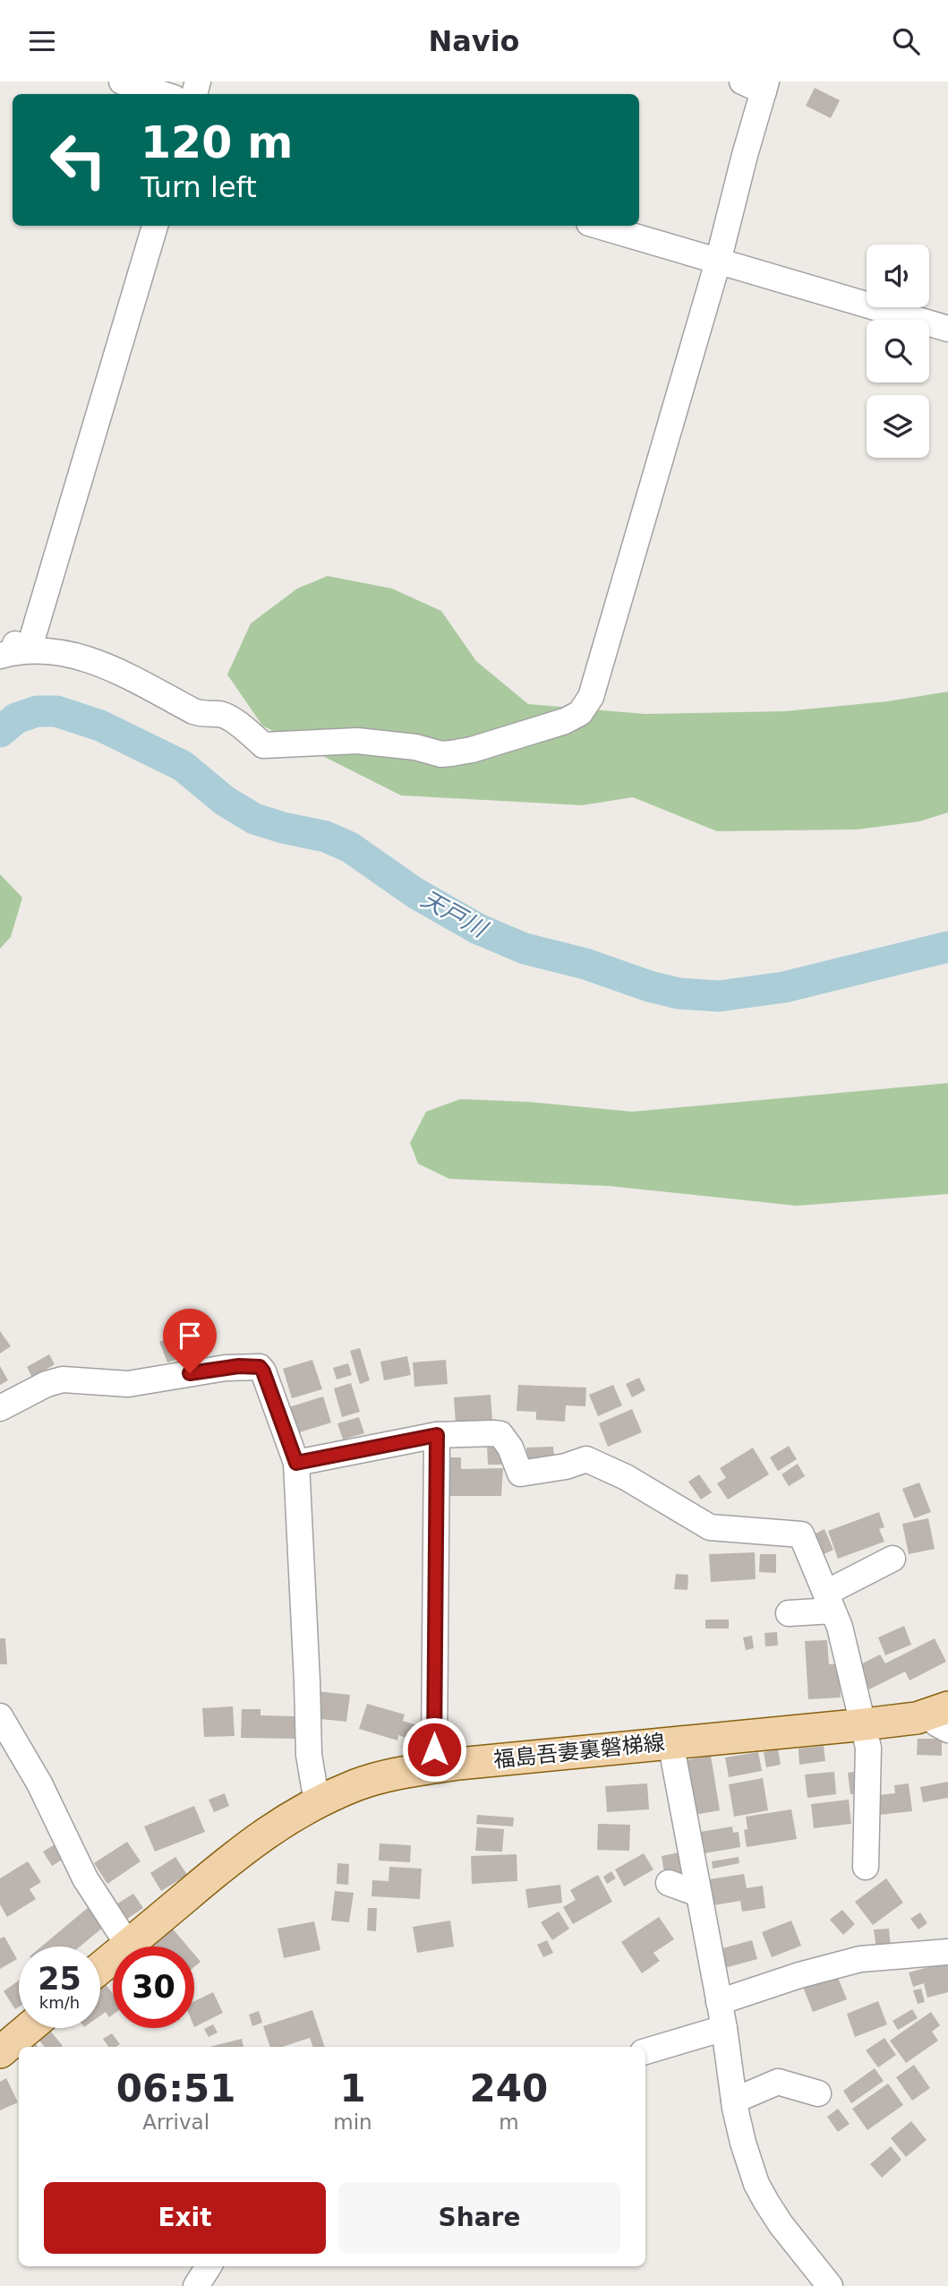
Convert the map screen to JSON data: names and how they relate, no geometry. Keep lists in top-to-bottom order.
{
  "streets": {
    "main road": ["福島吾妻裏磐梯線"]
  },
  "water": ["天戸川"],
  "page": {
    "header": "Navio",
    "turn": ["120 m", "Turn left"],
    "speed": "25 km/h",
    "limit": "30",
    "eta": [
      "06:51",
      "Arrival",
      "1",
      "min",
      "240",
      "m"
    ],
    "buttons": ["Exit", "Share"]
  }
}
